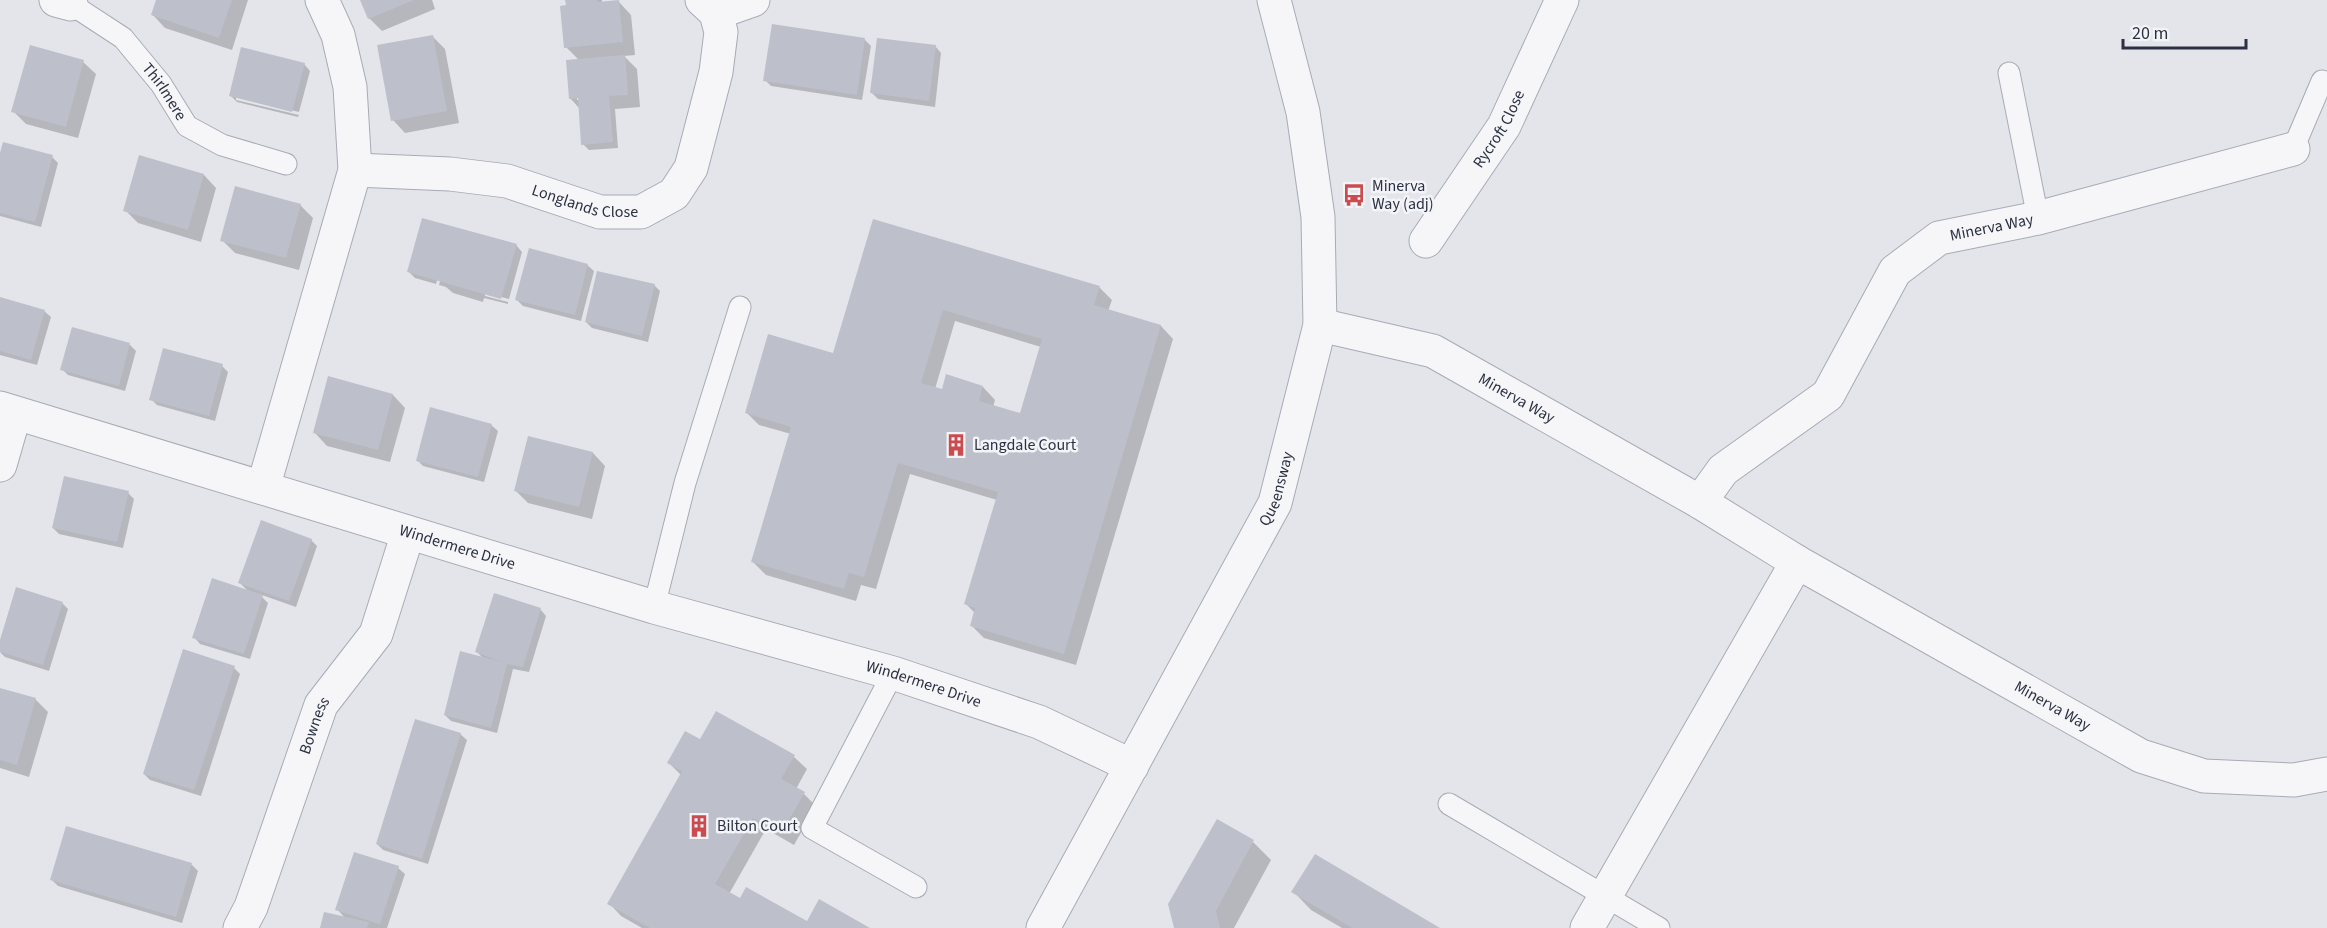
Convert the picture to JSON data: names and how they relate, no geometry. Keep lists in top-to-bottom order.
{
  "streets": {
    "street": [
      "Rycroft Close",
      "Longlands Close",
      "Minerva Way",
      "Queensway",
      "Windermere Drive",
      "Bowness"
    ],
    "lane": ["Thirlmere"]
  },
  "crossings": [
    ["Minerva Way", "Queensway"],
    ["Queensway", "Windermere Drive"],
    ["Windermere Drive", "Bowness"]
  ],
  "places": {
    "bus stop": ["Minerva Way (adj)"],
    "building": ["Langdale Court", "Bilton Court"]
  },
  "scale_bar": "20 m"
}
